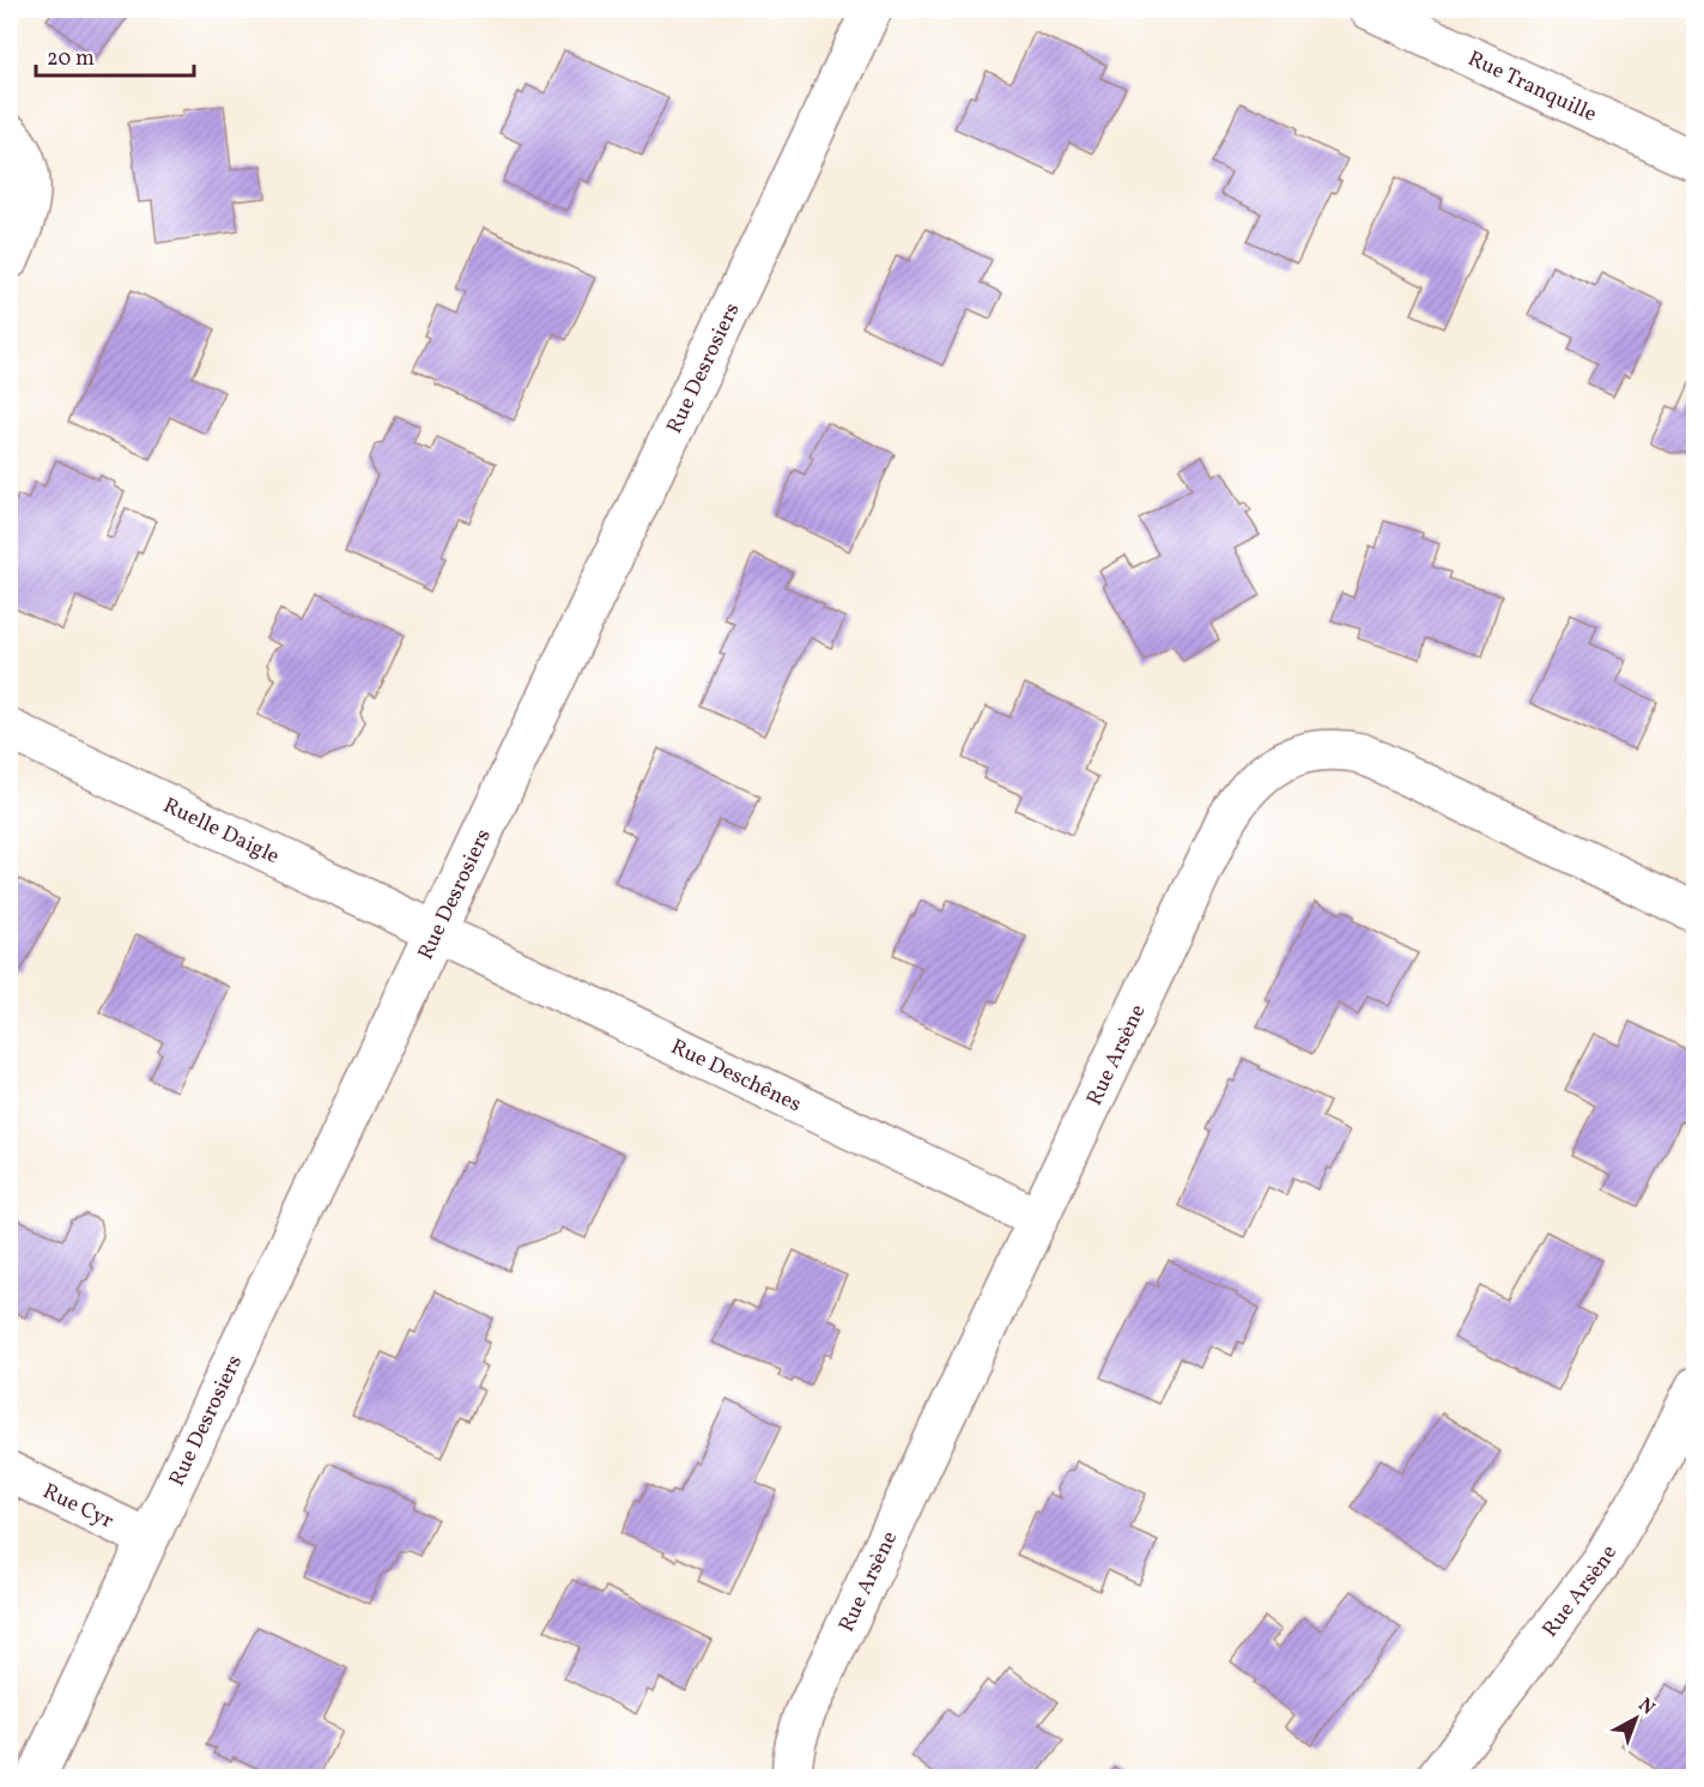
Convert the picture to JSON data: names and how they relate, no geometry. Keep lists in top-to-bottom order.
{
  "streets": {
    "street": [
      "Rue Tranquille",
      "Rue Desrosiers",
      "Ruelle Daigle",
      "Rue Arsène",
      "Rue Deschênes",
      "Rue Cyr"
    ]
  },
  "crossings": [
    ["Rue Desrosiers", "Ruelle Daigle"],
    ["Rue Desrosiers", "Rue Deschênes"],
    ["Rue Desrosiers", "Rue Cyr"],
    ["Ruelle Daigle", "Rue Deschênes"],
    ["Rue Arsène", "Rue Deschênes"]
  ],
  "scale_bar": "20 m",
  "north": "top right"
}
